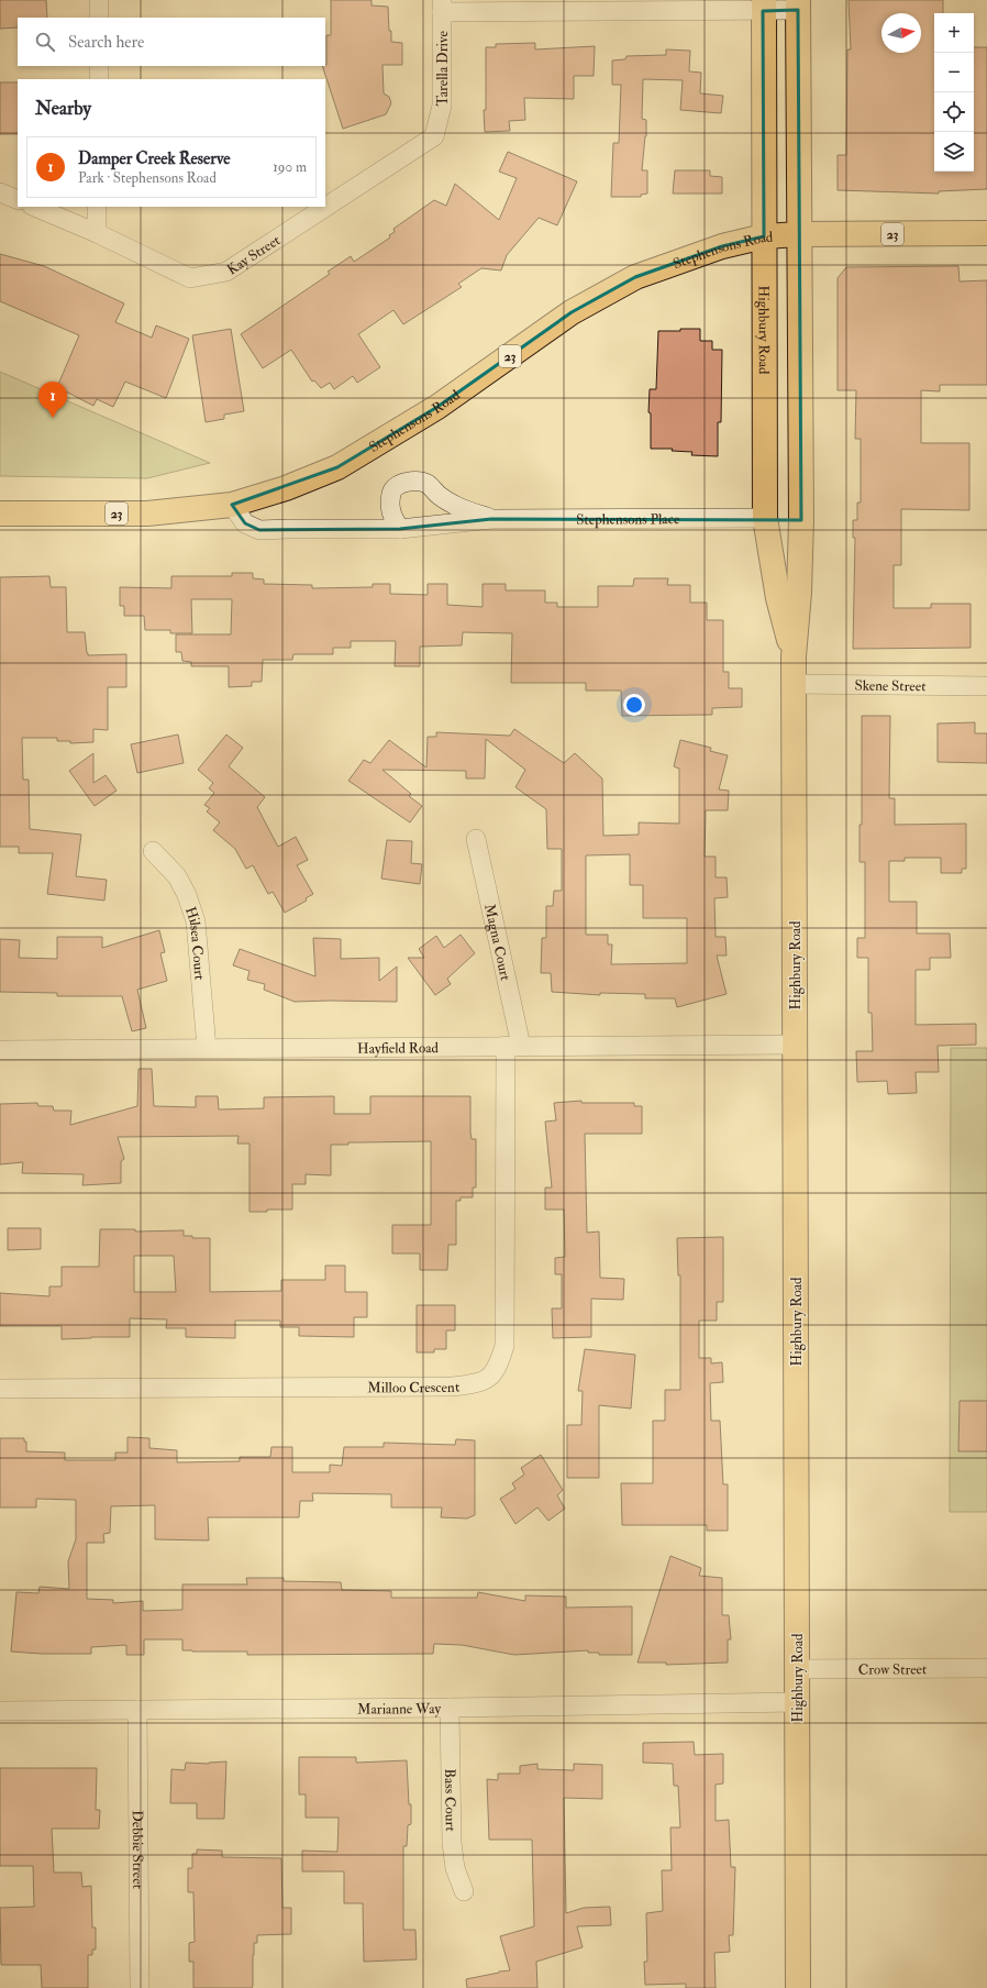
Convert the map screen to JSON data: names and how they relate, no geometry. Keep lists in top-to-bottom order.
{
  "streets": {
    "main road": ["23", "Stephensons Road", "Highbury Road"],
    "street": [
      "Tarella Drive",
      "Kay Street",
      "Stephensons Place",
      "Skene Street",
      "Magna Court",
      "Hilsea Court",
      "Hayfield Road",
      "Milloo Crescent",
      "Crow Street",
      "Marianne Way",
      "Bass Court",
      "Debbie Street"
    ]
  },
  "crossings": [
    ["Tarella Drive", "Kay Street"],
    ["23", "Stephensons Road"],
    ["23", "Highbury Road"],
    ["Stephensons Road", "Highbury Road"],
    ["Stephensons Road", "Stephensons Place"],
    ["Highbury Road", "Stephensons Place"],
    ["Highbury Road", "Skene Street"],
    ["Highbury Road", "Hayfield Road"],
    ["Highbury Road", "Crow Street"],
    ["Highbury Road", "Marianne Way"],
    ["Magna Court", "Hayfield Road"],
    ["Magna Court", "Milloo Crescent"],
    ["Hilsea Court", "Hayfield Road"],
    ["Hayfield Road", "Milloo Crescent"],
    ["Marianne Way", "Bass Court"],
    ["Marianne Way", "Debbie Street"]
  ],
  "north": "right",
  "page": {
    "map_buttons": ["+", "−"],
    "search": "Search here",
    "heading": "Nearby",
    "list": [
      {
        "mark": "1",
        "name": "Damper Creek Reserve",
        "note": "Park · Stephensons Road",
        "value": "190 m"
      }
    ],
    "pins": "1"
  }
}
